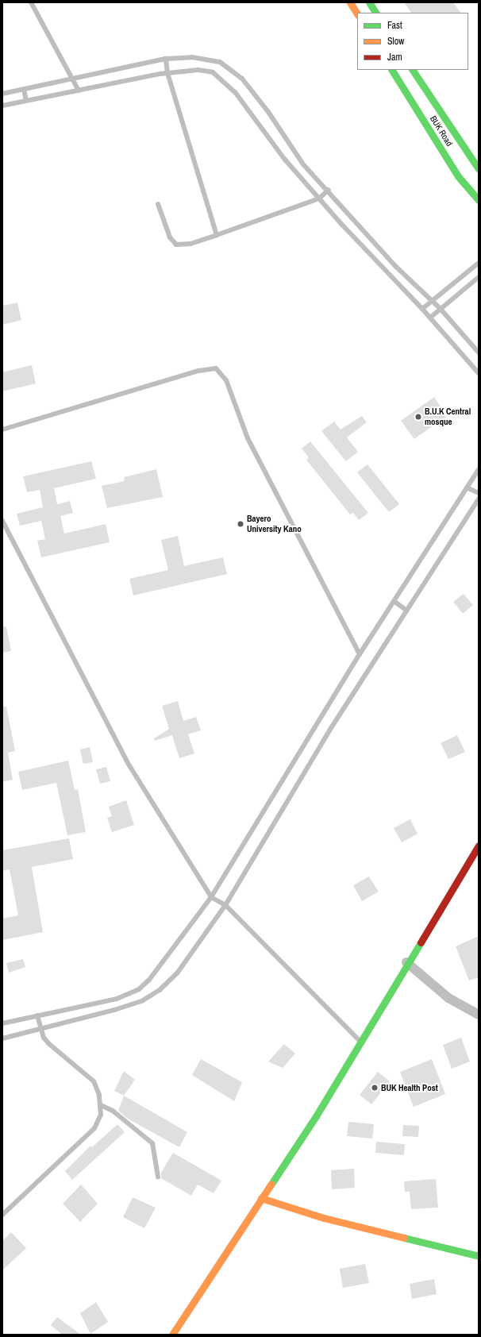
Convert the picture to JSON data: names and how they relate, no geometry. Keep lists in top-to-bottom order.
{
  "streets": {
    "street": ["BUK Road"]
  },
  "places": ["B.U.K Central mosque", "Bayero University Kano", "BUK Health Post"],
  "legend": ["Fast", "Slow", "Jam"]
}
